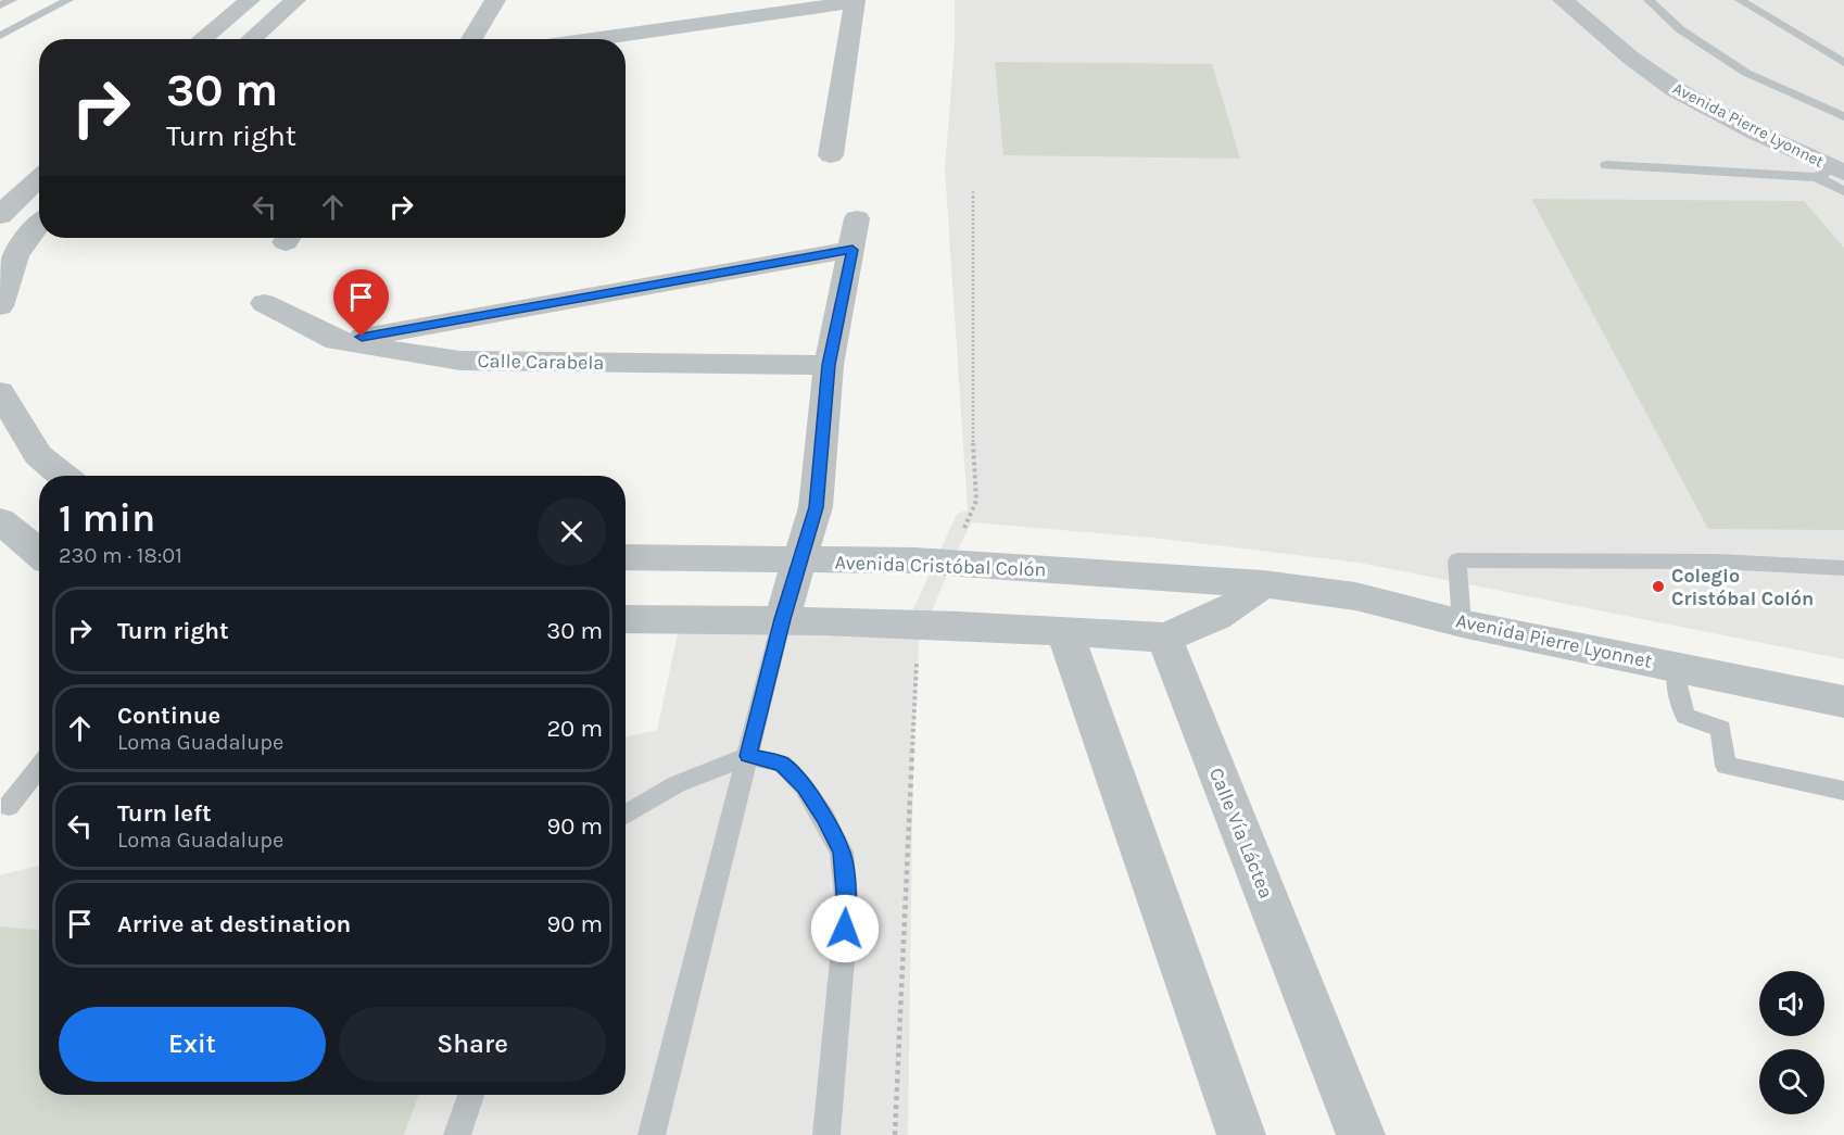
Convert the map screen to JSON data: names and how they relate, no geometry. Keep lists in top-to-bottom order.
{
  "streets": {
    "street": [
      "Avenida Pierre Lyonnet",
      "Calle Carabela",
      "Avenida Cristóbal Colón",
      "Calle Vía Láctea"
    ]
  },
  "crossings": [
    ["Avenida Pierre Lyonnet", "Avenida Cristóbal Colón"]
  ],
  "places": ["Colegio Cristóbal Colón"],
  "page": {
    "turn": ["30 m", "Turn right"],
    "heading": ["1 min", "230 m · 18:01"],
    "list": [
      {
        "name": "Turn right",
        "value": "30 m"
      },
      {
        "name": "Continue",
        "note": "Loma Guadalupe",
        "value": "20 m"
      },
      {
        "name": "Turn left",
        "note": "Loma Guadalupe",
        "value": "90 m"
      },
      {
        "name": "Arrive at destination",
        "value": "90 m"
      }
    ],
    "buttons": ["Exit", "Share"]
  }
}
